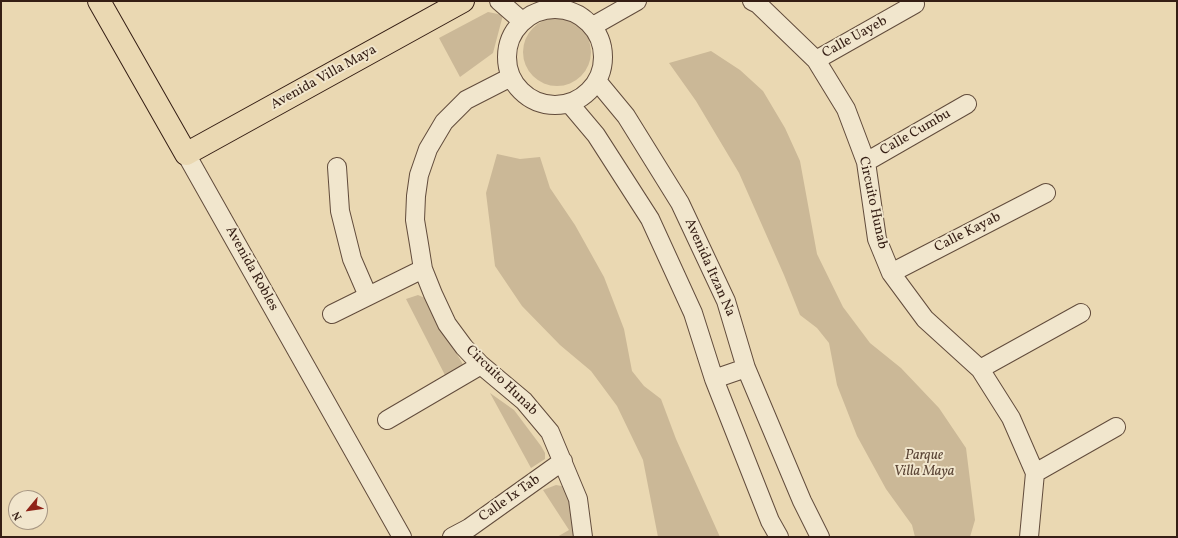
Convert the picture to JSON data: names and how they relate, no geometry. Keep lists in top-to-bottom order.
{
  "streets": {
    "main road": ["Avenida Villa Maya", "Avenida Robles"],
    "street": [
      "Calle Uayeb",
      "Calle Cumbu",
      "Circuito Hunab",
      "Calle Kayab",
      "Avenida Itzan Na",
      "Calle Ix Tab"
    ]
  },
  "crossings": [
    ["Calle Uayeb", "Circuito Hunab"],
    ["Avenida Villa Maya", "Avenida Robles"],
    ["Calle Cumbu", "Circuito Hunab"],
    ["Circuito Hunab", "Calle Kayab"],
    ["Circuito Hunab", "Avenida Itzan Na"],
    ["Circuito Hunab", "Calle Ix Tab"]
  ],
  "parks": ["Parque Villa Maya"],
  "north": "bottom left"
}
